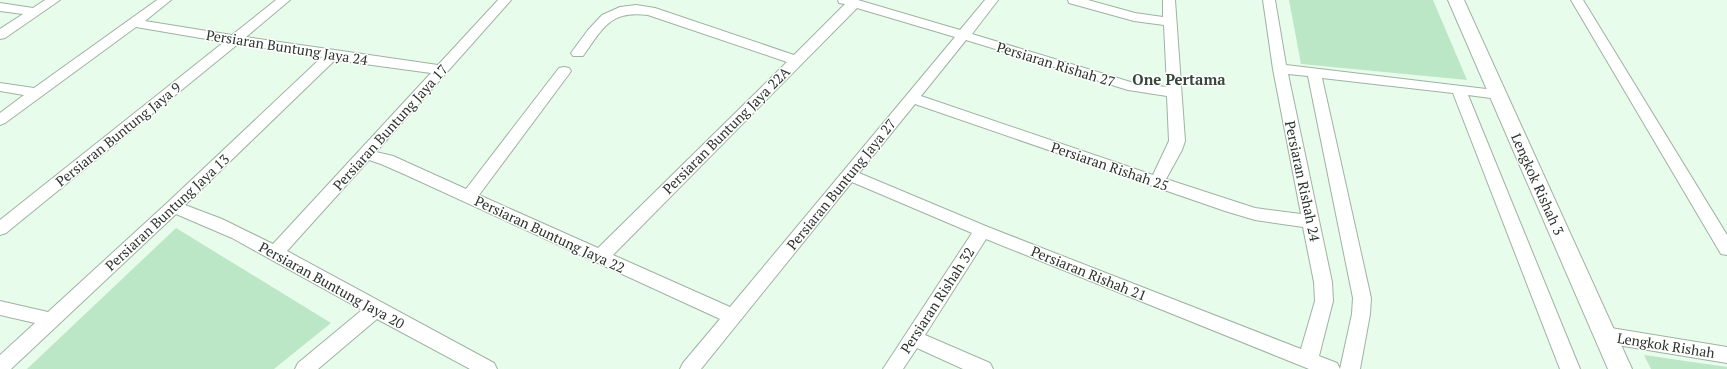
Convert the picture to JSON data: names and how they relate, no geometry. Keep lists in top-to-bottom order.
{
  "streets": {
    "street": [
      "Persiaran Buntung Jaya 24",
      "Persiaran Rishah 27",
      "Persiaran Buntung Jaya 17",
      "Persiaran Buntung Jaya 22A",
      "Persiaran Buntung Jaya 9",
      "Persiaran Rishah 25",
      "Persiaran Rishah 24",
      "Persiaran Buntung Jaya 27",
      "Lengkok Rishah 3",
      "Persiaran Buntung Jaya 13",
      "Persiaran Buntung Jaya 22",
      "Persiaran Rishah 21",
      "Persiaran Buntung Jaya 20",
      "Persiaran Rishah 32",
      "Lengkok Rishah"
    ]
  },
  "crossings": [
    ["Persiaran Buntung Jaya 24", "Persiaran Buntung Jaya 17"],
    ["Persiaran Buntung Jaya 24", "Persiaran Buntung Jaya 9"],
    ["Persiaran Buntung Jaya 24", "Persiaran Buntung Jaya 13"],
    ["Persiaran Rishah 27", "Persiaran Buntung Jaya 22A"],
    ["Persiaran Rishah 27", "Persiaran Buntung Jaya 27"],
    ["Persiaran Buntung Jaya 17", "Persiaran Buntung Jaya 22"],
    ["Persiaran Buntung Jaya 17", "Persiaran Buntung Jaya 20"],
    ["Persiaran Buntung Jaya 22A", "Persiaran Buntung Jaya 22"],
    ["Persiaran Rishah 25", "Persiaran Rishah 24"],
    ["Persiaran Rishah 25", "Persiaran Buntung Jaya 27"],
    ["Persiaran Rishah 24", "Persiaran Rishah 21"],
    ["Persiaran Buntung Jaya 27", "Persiaran Buntung Jaya 22"],
    ["Persiaran Buntung Jaya 27", "Persiaran Rishah 21"],
    ["Lengkok Rishah 3", "Lengkok Rishah"],
    ["Persiaran Buntung Jaya 13", "Persiaran Buntung Jaya 20"],
    ["Persiaran Rishah 21", "Persiaran Rishah 32"]
  ],
  "districts": ["One Pertama"]
}
